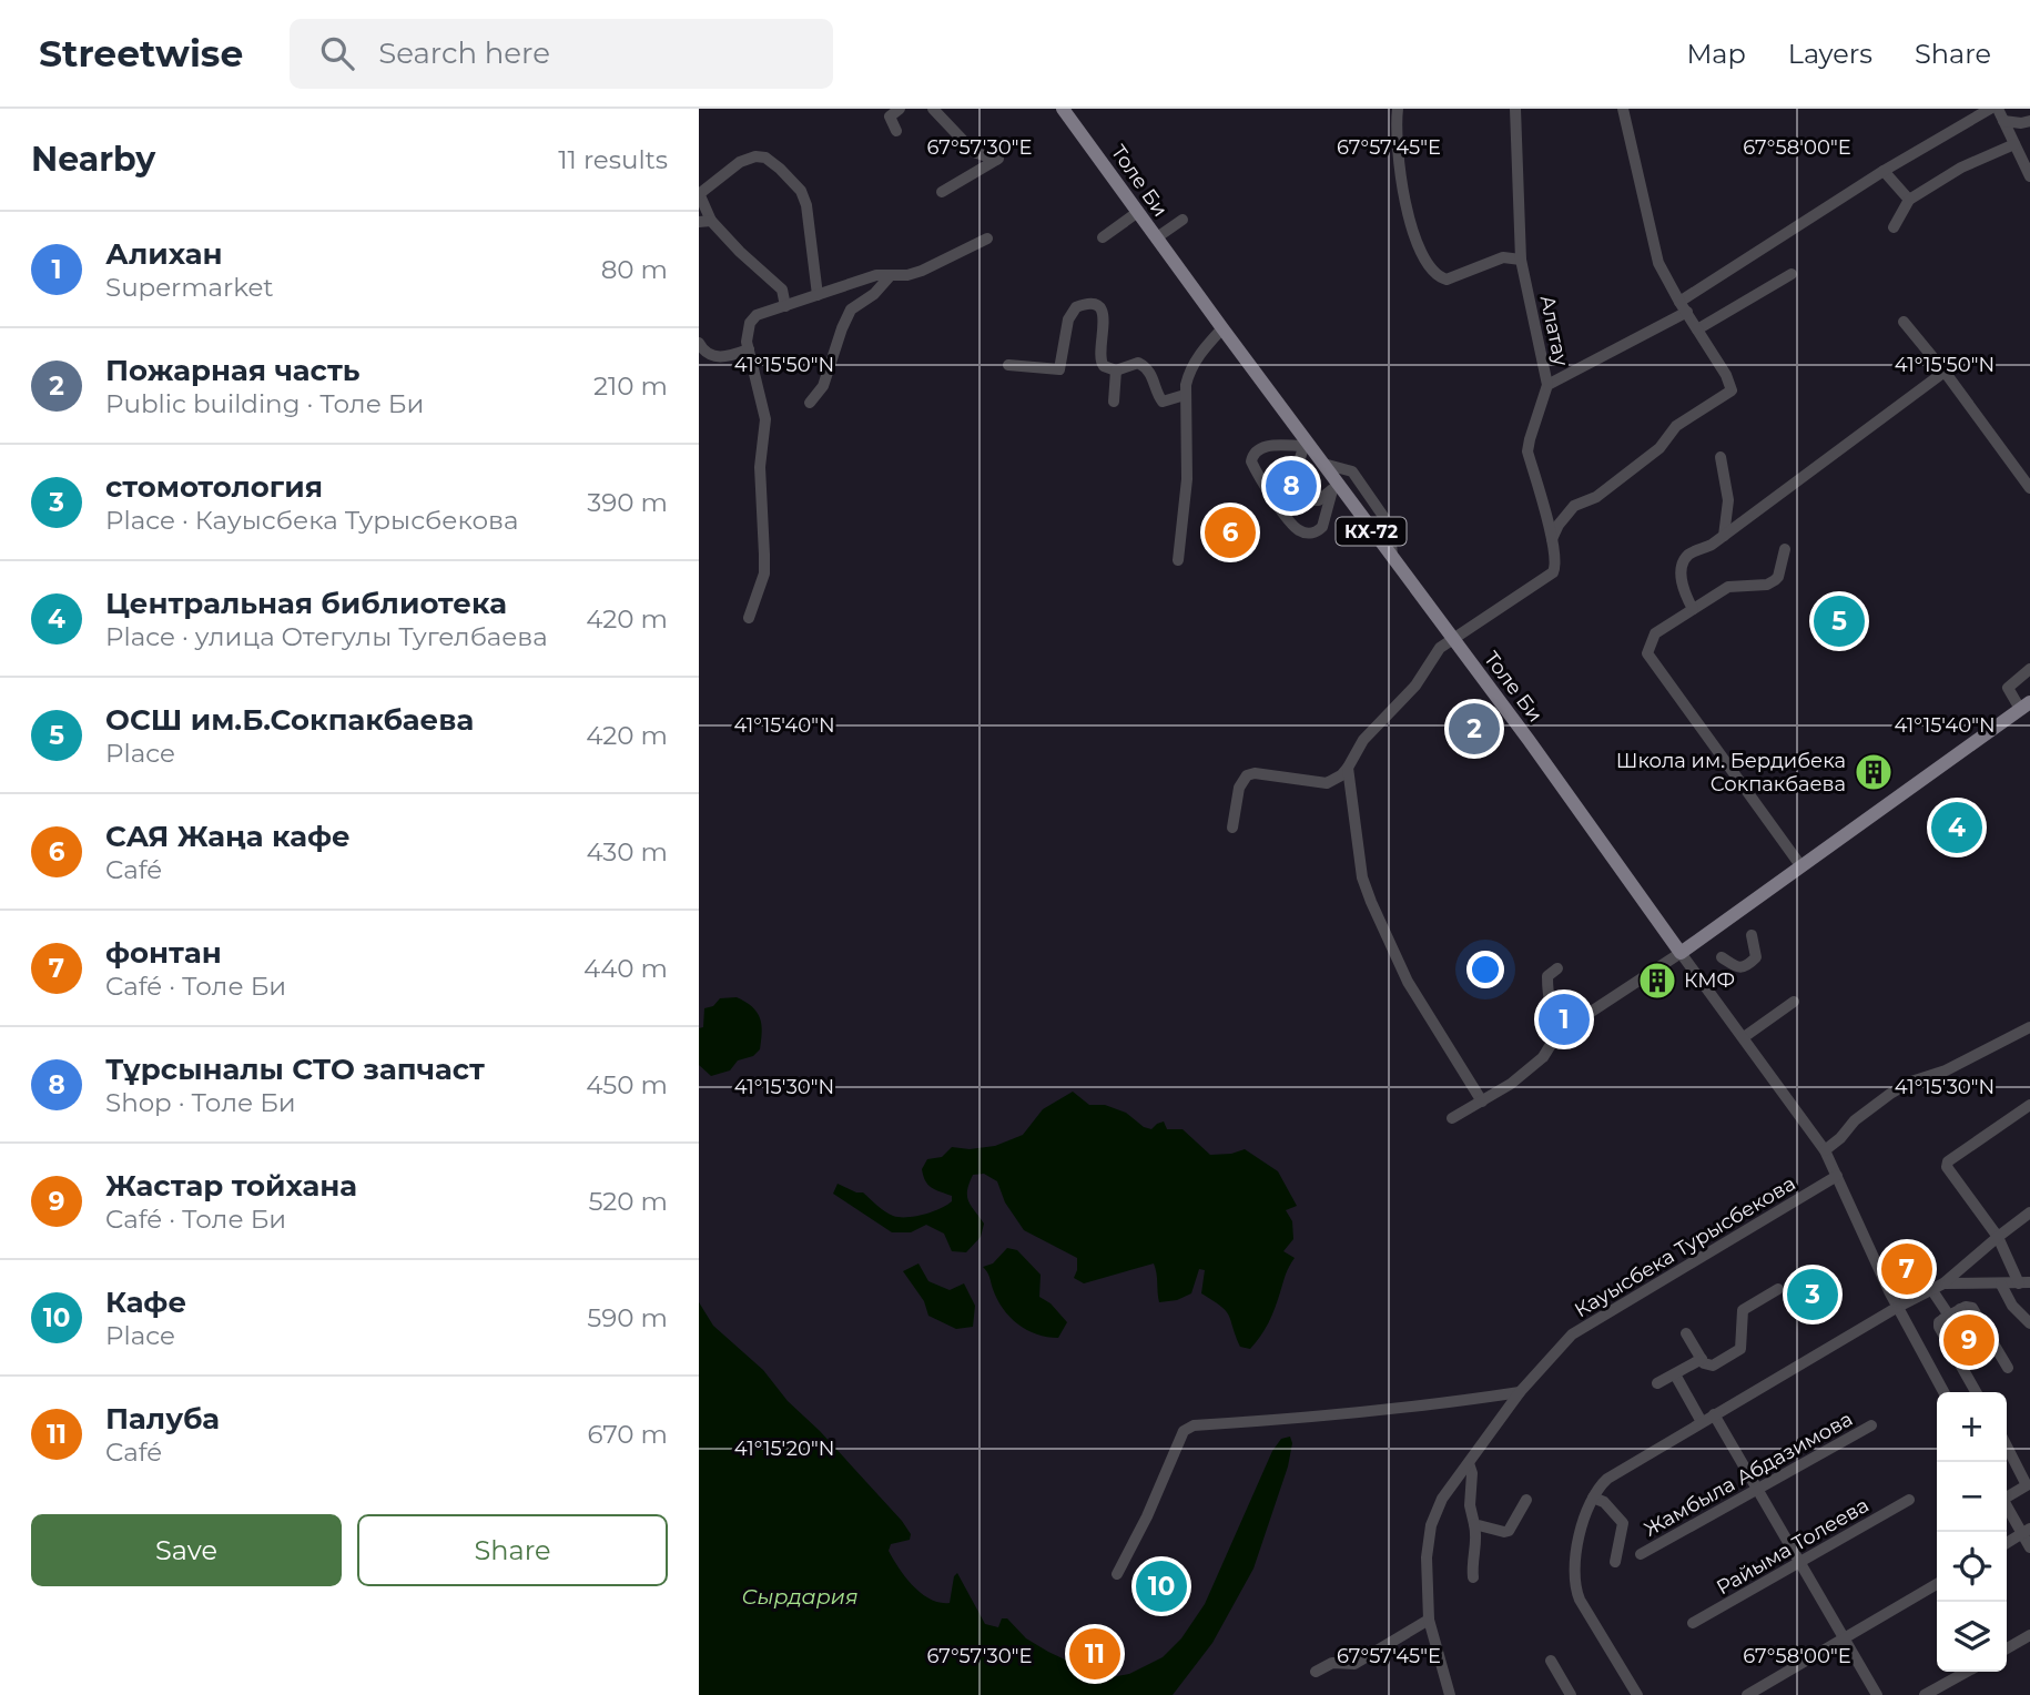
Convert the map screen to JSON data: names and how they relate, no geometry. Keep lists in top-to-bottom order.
{
  "streets": {
    "main road": ["Толе Би", "КХ-72"],
    "street": [
      "Алатау",
      "Кауысбека Турысбекова",
      "Жамбыла Абдазимова",
      "Райыма Толеева"
    ]
  },
  "crossings": [
    ["Толе Би", "Алатау"],
    ["Толе Би", "Кауысбека Турысбекова"]
  ],
  "water": ["Сырдария"],
  "places": {
    "building": ["Школа им. Бердибека Сокпакбаева", "КМФ"]
  },
  "page": {
    "header": "Streetwise",
    "search": "Search here",
    "nav": ["Map", "Layers", "Share"],
    "heading": ["Nearby", "11 results"],
    "list": [
      {
        "mark": "1",
        "name": "Алихан",
        "note": "Supermarket",
        "value": "80 m"
      },
      {
        "mark": "2",
        "name": "Пожарная часть",
        "note": "Public building · Толе Би",
        "value": "210 m"
      },
      {
        "mark": "3",
        "name": "стомотология",
        "note": "Place · Кауысбека Турысбекова",
        "value": "390 m"
      },
      {
        "mark": "4",
        "name": "Центральная библиотека",
        "note": "Place · улица Отегулы Тугелбаева",
        "value": "420 m"
      },
      {
        "mark": "5",
        "name": "ОСШ им.Б.Сокпакбаева",
        "note": "Place",
        "value": "420 m"
      },
      {
        "mark": "6",
        "name": "САЯ Жаңа кафе",
        "note": "Café",
        "value": "430 m"
      },
      {
        "mark": "7",
        "name": "фонтан",
        "note": "Café · Толе Би",
        "value": "440 m"
      },
      {
        "mark": "8",
        "name": "Тұрсыналы СТО запчаст",
        "note": "Shop · Толе Би",
        "value": "450 m"
      },
      {
        "mark": "9",
        "name": "Жастар тойхана",
        "note": "Café · Толе Би",
        "value": "520 m"
      },
      {
        "mark": "10",
        "name": "Кафе",
        "note": "Place",
        "value": "590 m"
      },
      {
        "mark": "11",
        "name": "Палуба",
        "note": "Café",
        "value": "670 m"
      }
    ],
    "pins": [
      "8",
      "6",
      "5",
      "2",
      "4",
      "1",
      "7",
      "3",
      "9",
      "10",
      "11"
    ],
    "map_buttons": ["+", "−"],
    "buttons": ["Save", "Share"]
  },
  "coordinates": [
    "67°57'30\"E",
    "67°57'45\"E",
    "67°58'00\"E",
    "41°15'50\"N",
    "41°15'40\"N",
    "41°15'30\"N",
    "41°15'20\"N"
  ]
}
